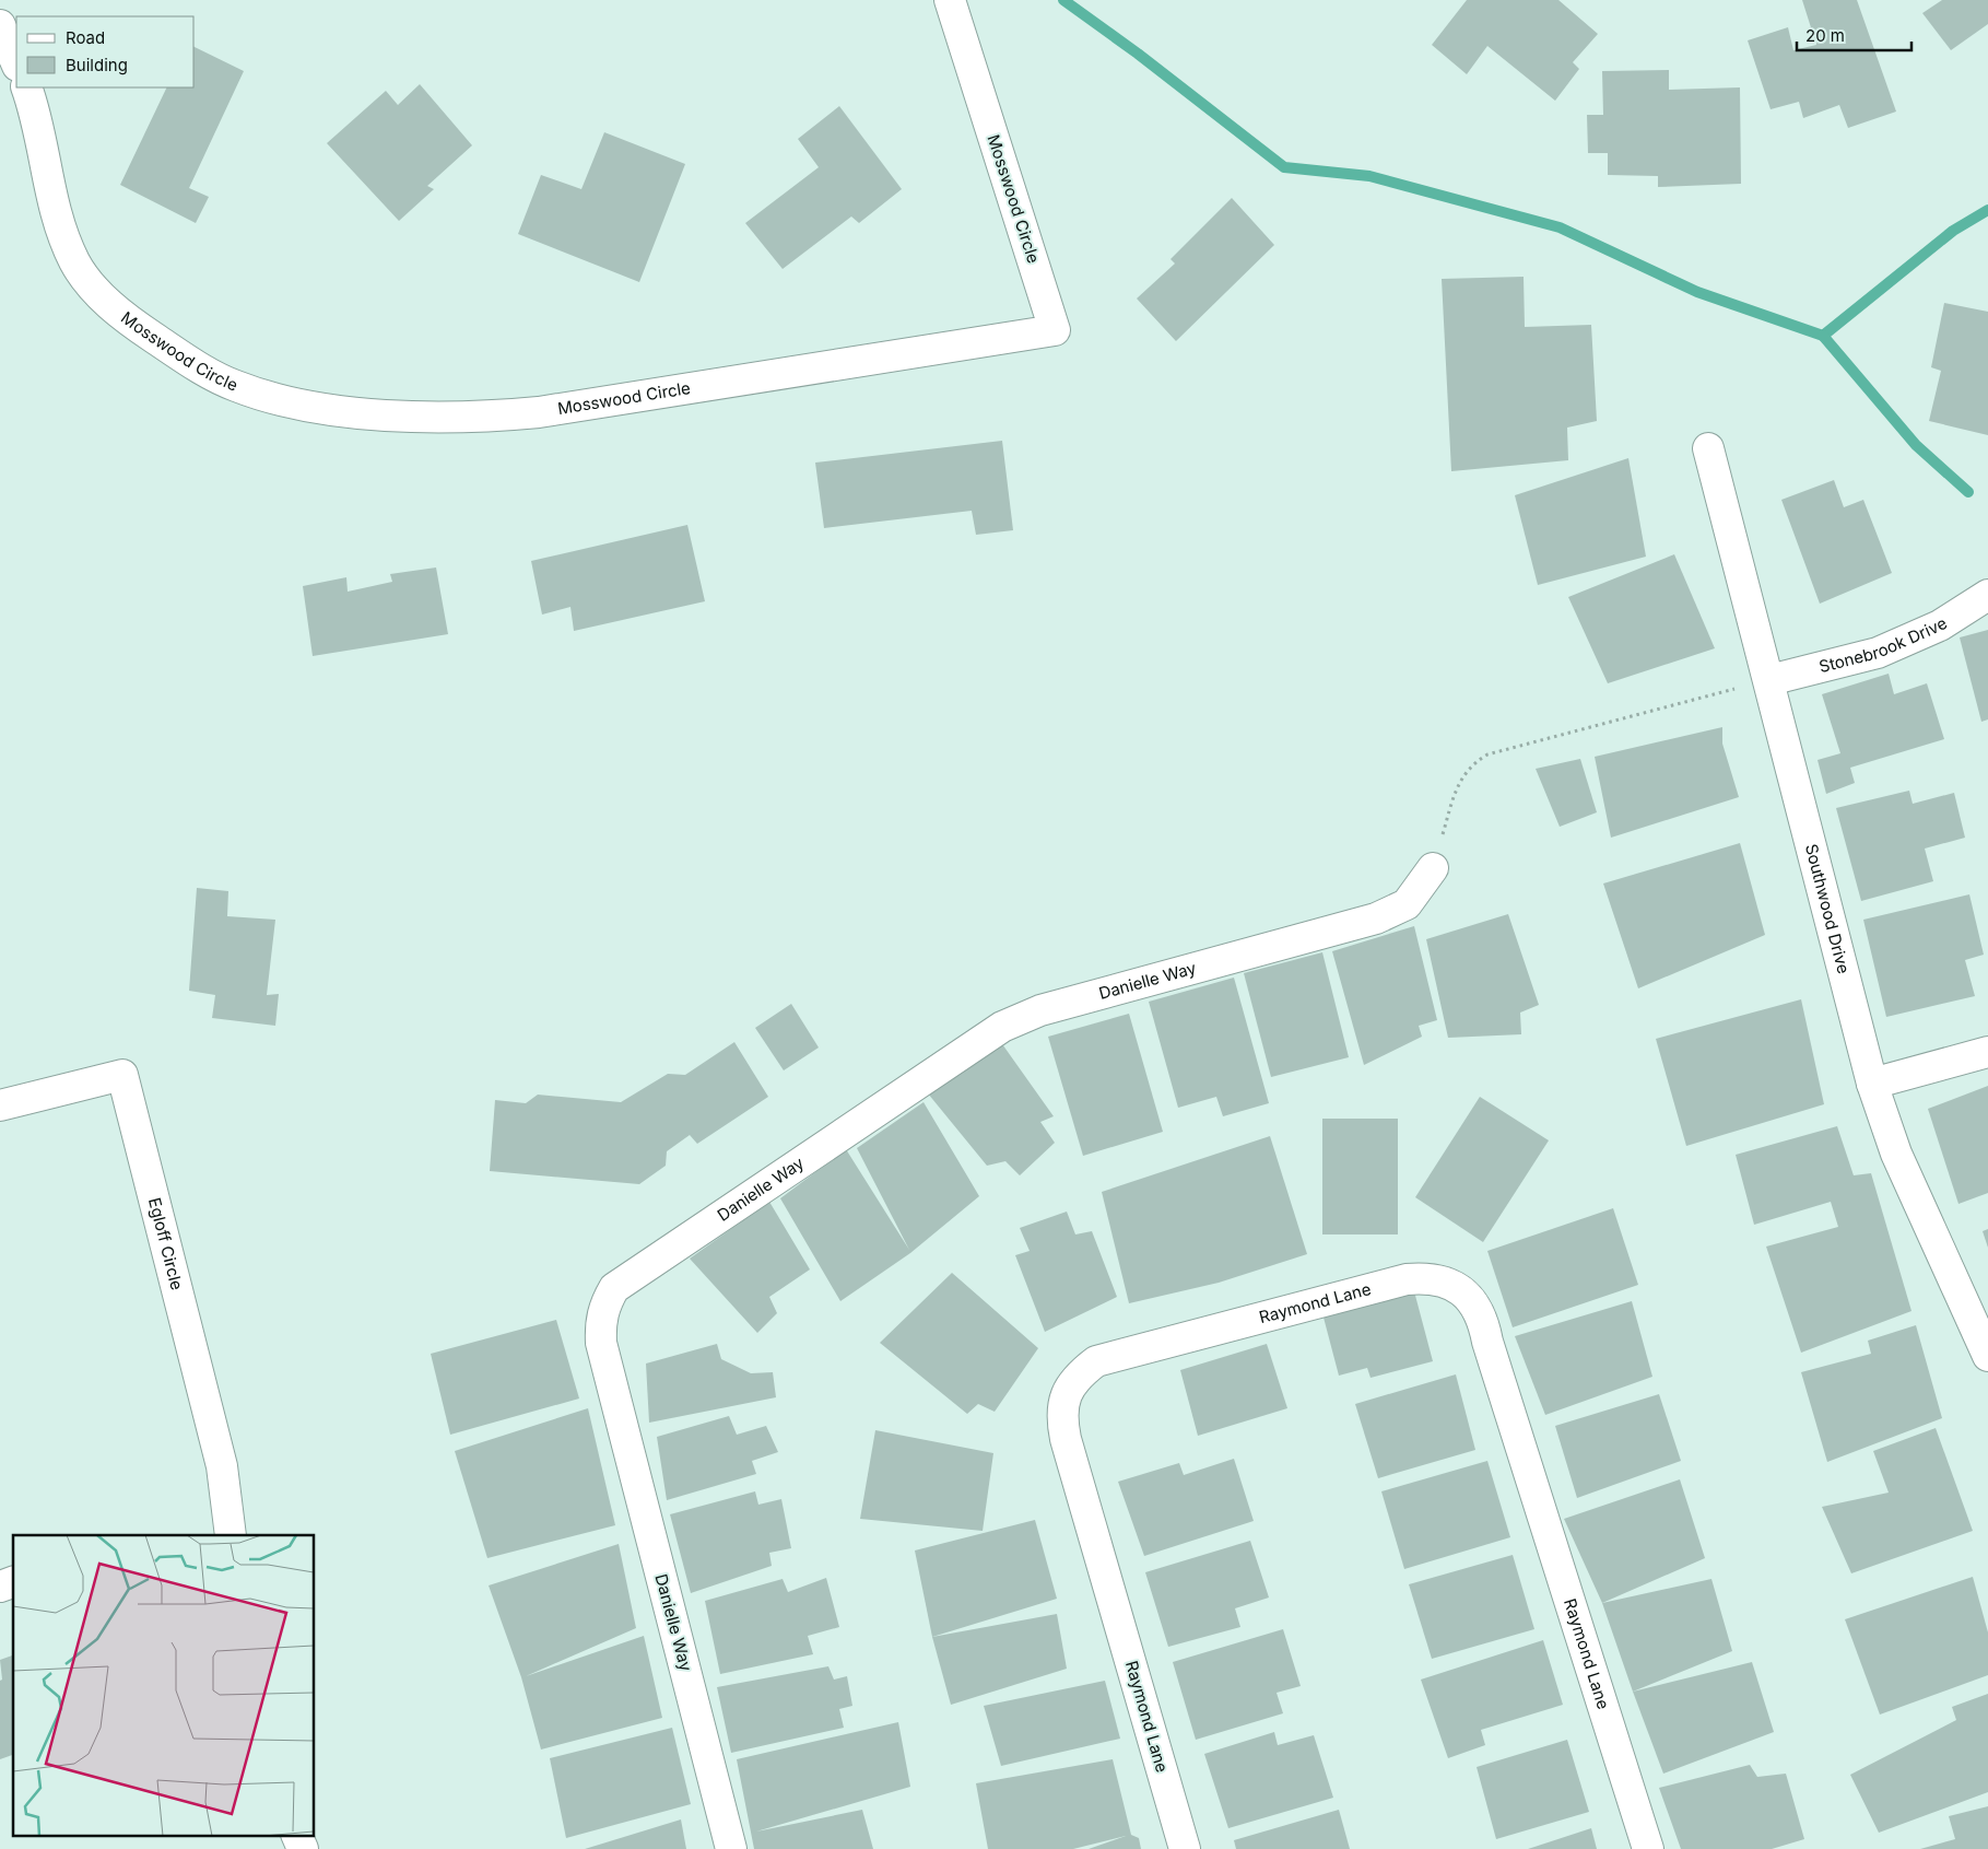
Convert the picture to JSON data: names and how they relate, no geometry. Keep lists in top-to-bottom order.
{
  "streets": {
    "street": [
      "Mosswood Circle",
      "Stonebrook Drive",
      "Southwood Drive",
      "Danielle Way",
      "Egloff Circle",
      "Raymond Lane"
    ]
  },
  "crossings": [
    ["Stonebrook Drive", "Southwood Drive"]
  ],
  "legend": ["Road", "Building"],
  "scale_bar": "20 m"
}
